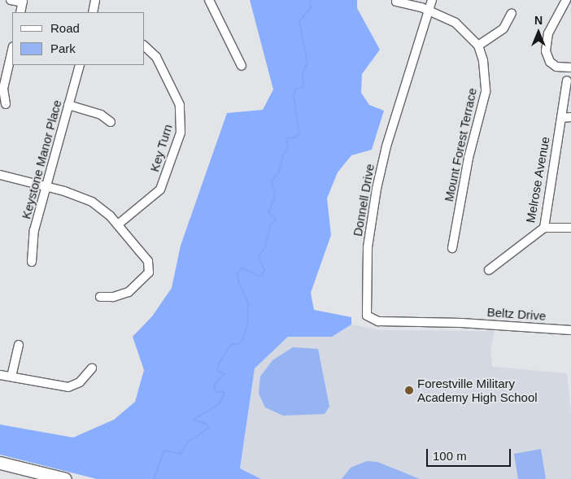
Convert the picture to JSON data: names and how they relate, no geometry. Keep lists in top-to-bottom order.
{
  "streets": {
    "street": [
      "Mount Forest Terrace",
      "Key Turn",
      "Keystone Manor Place",
      "Melrose Avenue",
      "Donnell Drive",
      "Beltz Drive"
    ]
  },
  "crossings": [
    ["Mount Forest Terrace", "Donnell Drive"],
    ["Donnell Drive", "Beltz Drive"]
  ],
  "places": ["Forestville Military Academy High School"],
  "legend": ["Road", "Park"],
  "scale_bar": "100 m",
  "north": "top"
}
